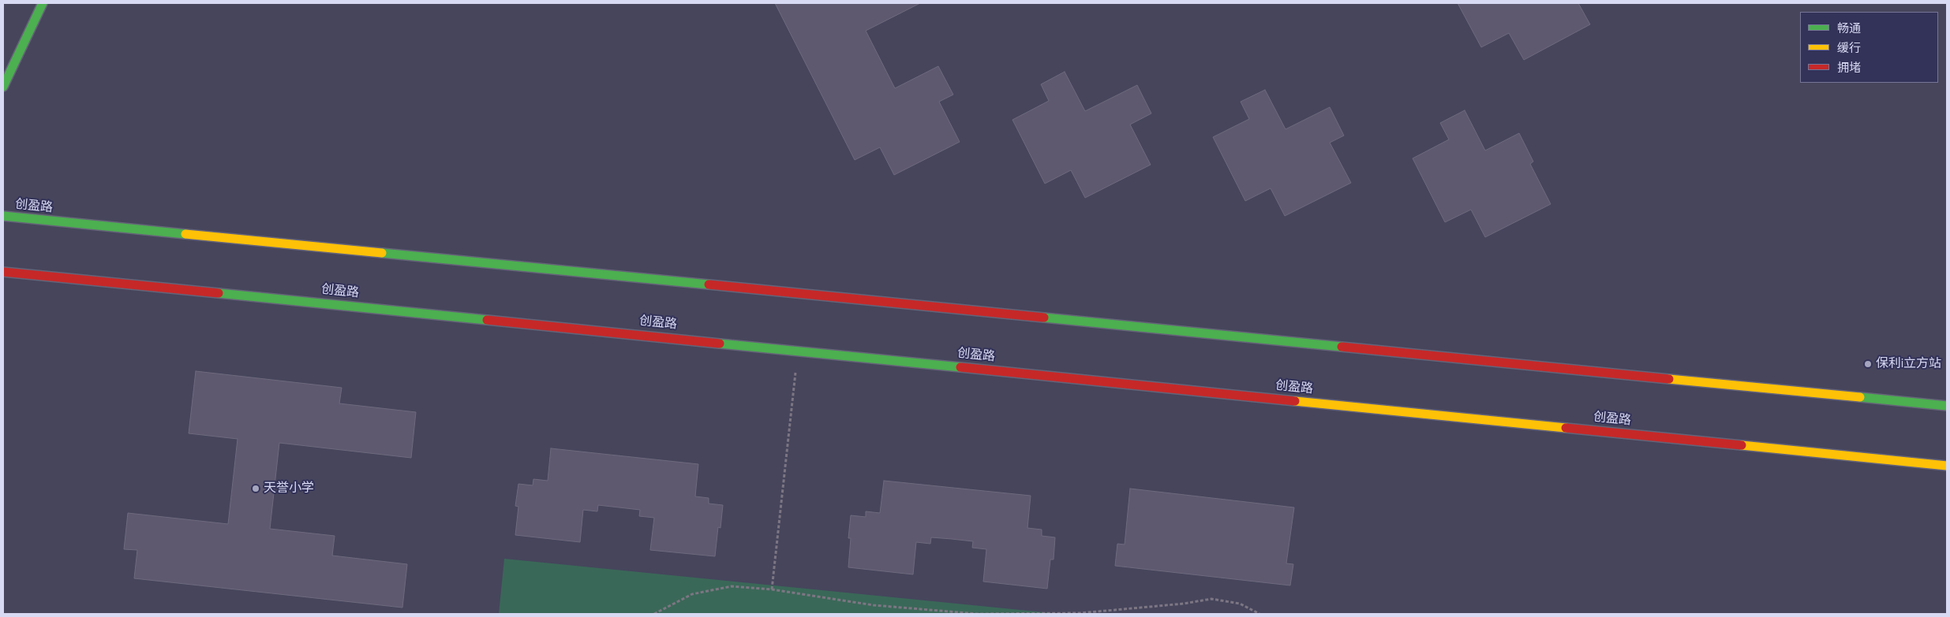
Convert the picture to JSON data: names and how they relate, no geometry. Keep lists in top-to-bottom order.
{
  "streets": {
    "street": ["创盈路"]
  },
  "places": ["保利i立方站", "天誉小学"],
  "legend": ["畅通", "缓行", "拥堵"]
}
